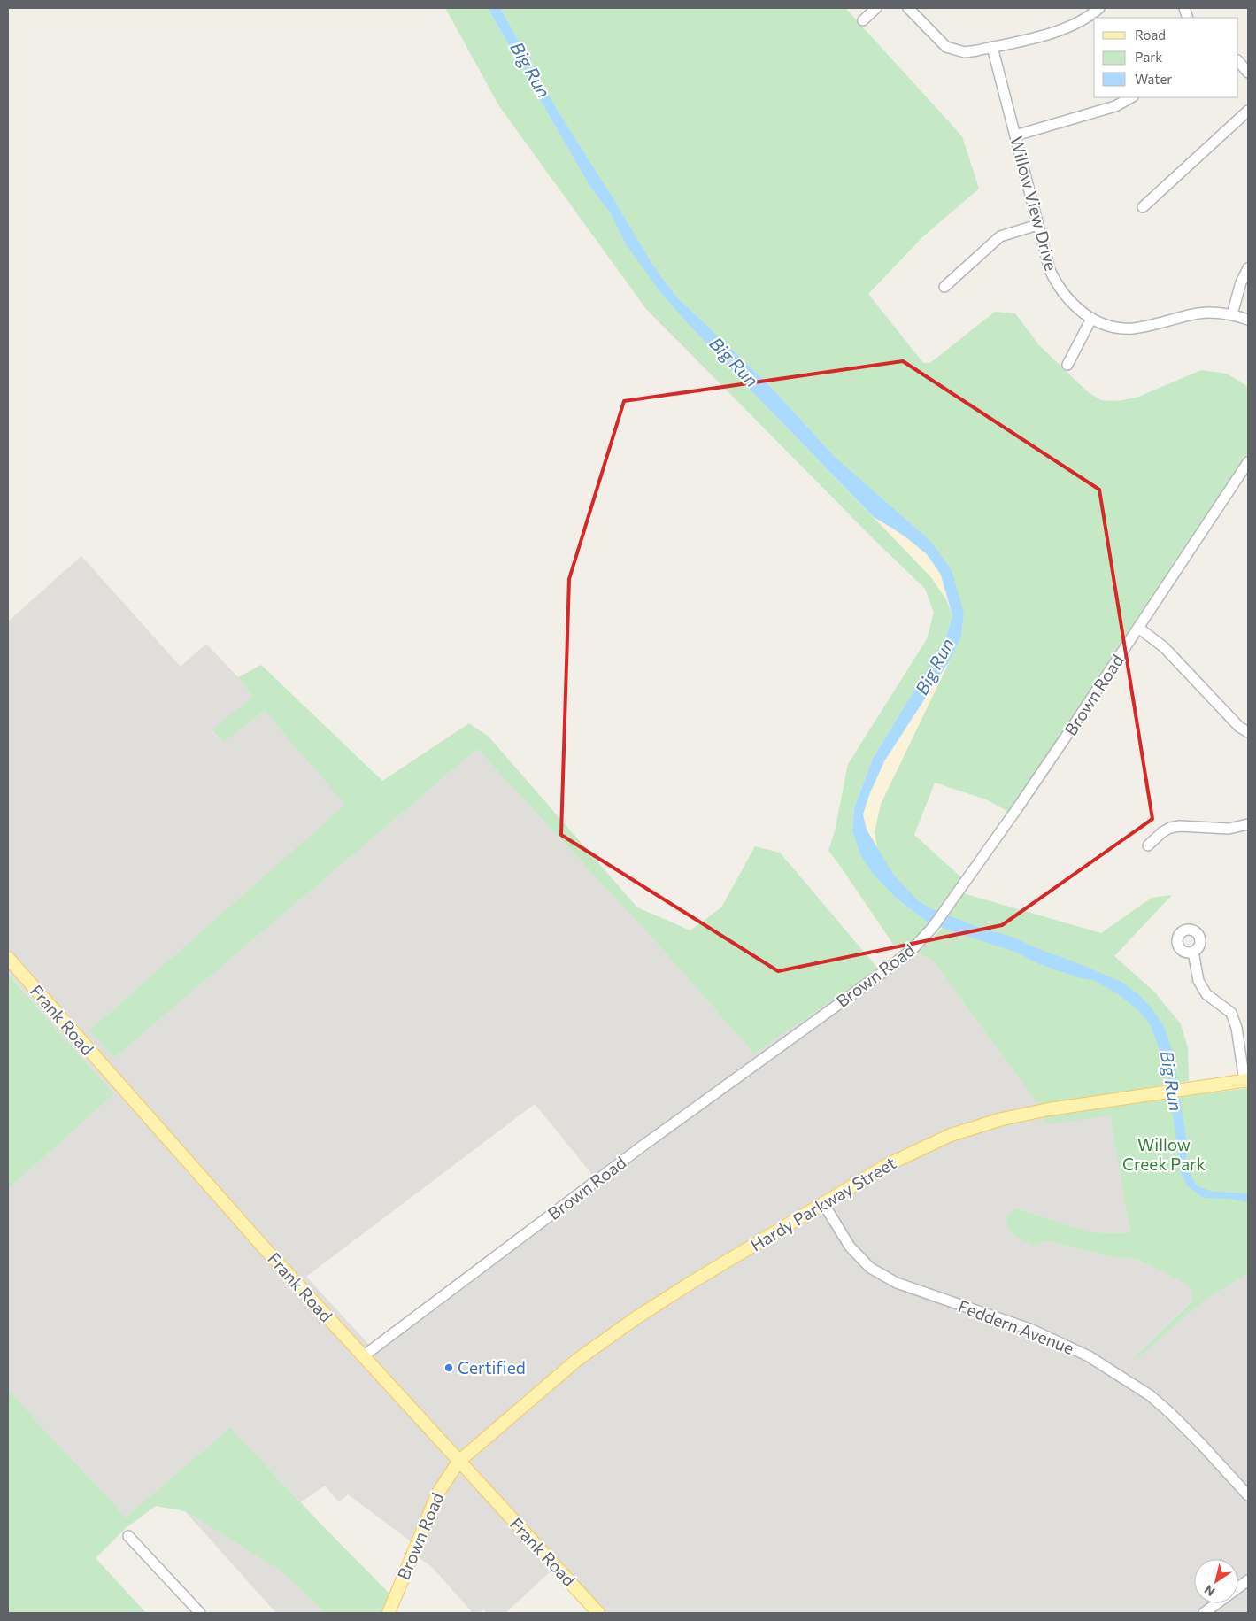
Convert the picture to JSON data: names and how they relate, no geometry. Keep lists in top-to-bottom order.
{
  "streets": {
    "main road": ["Brown Road", "Frank Road", "Hardy Parkway Street"],
    "street": ["Willow View Drive", "Feddern Avenue"]
  },
  "crossings": [
    ["Brown Road", "Frank Road"],
    ["Brown Road", "Hardy Parkway Street"],
    ["Frank Road", "Hardy Parkway Street"],
    ["Hardy Parkway Street", "Feddern Avenue"]
  ],
  "water": ["Big Run"],
  "parks": ["Willow Creek Park"],
  "places": ["Certified"],
  "legend": ["Road", "Park", "Water"],
  "north": "bottom left"
}
